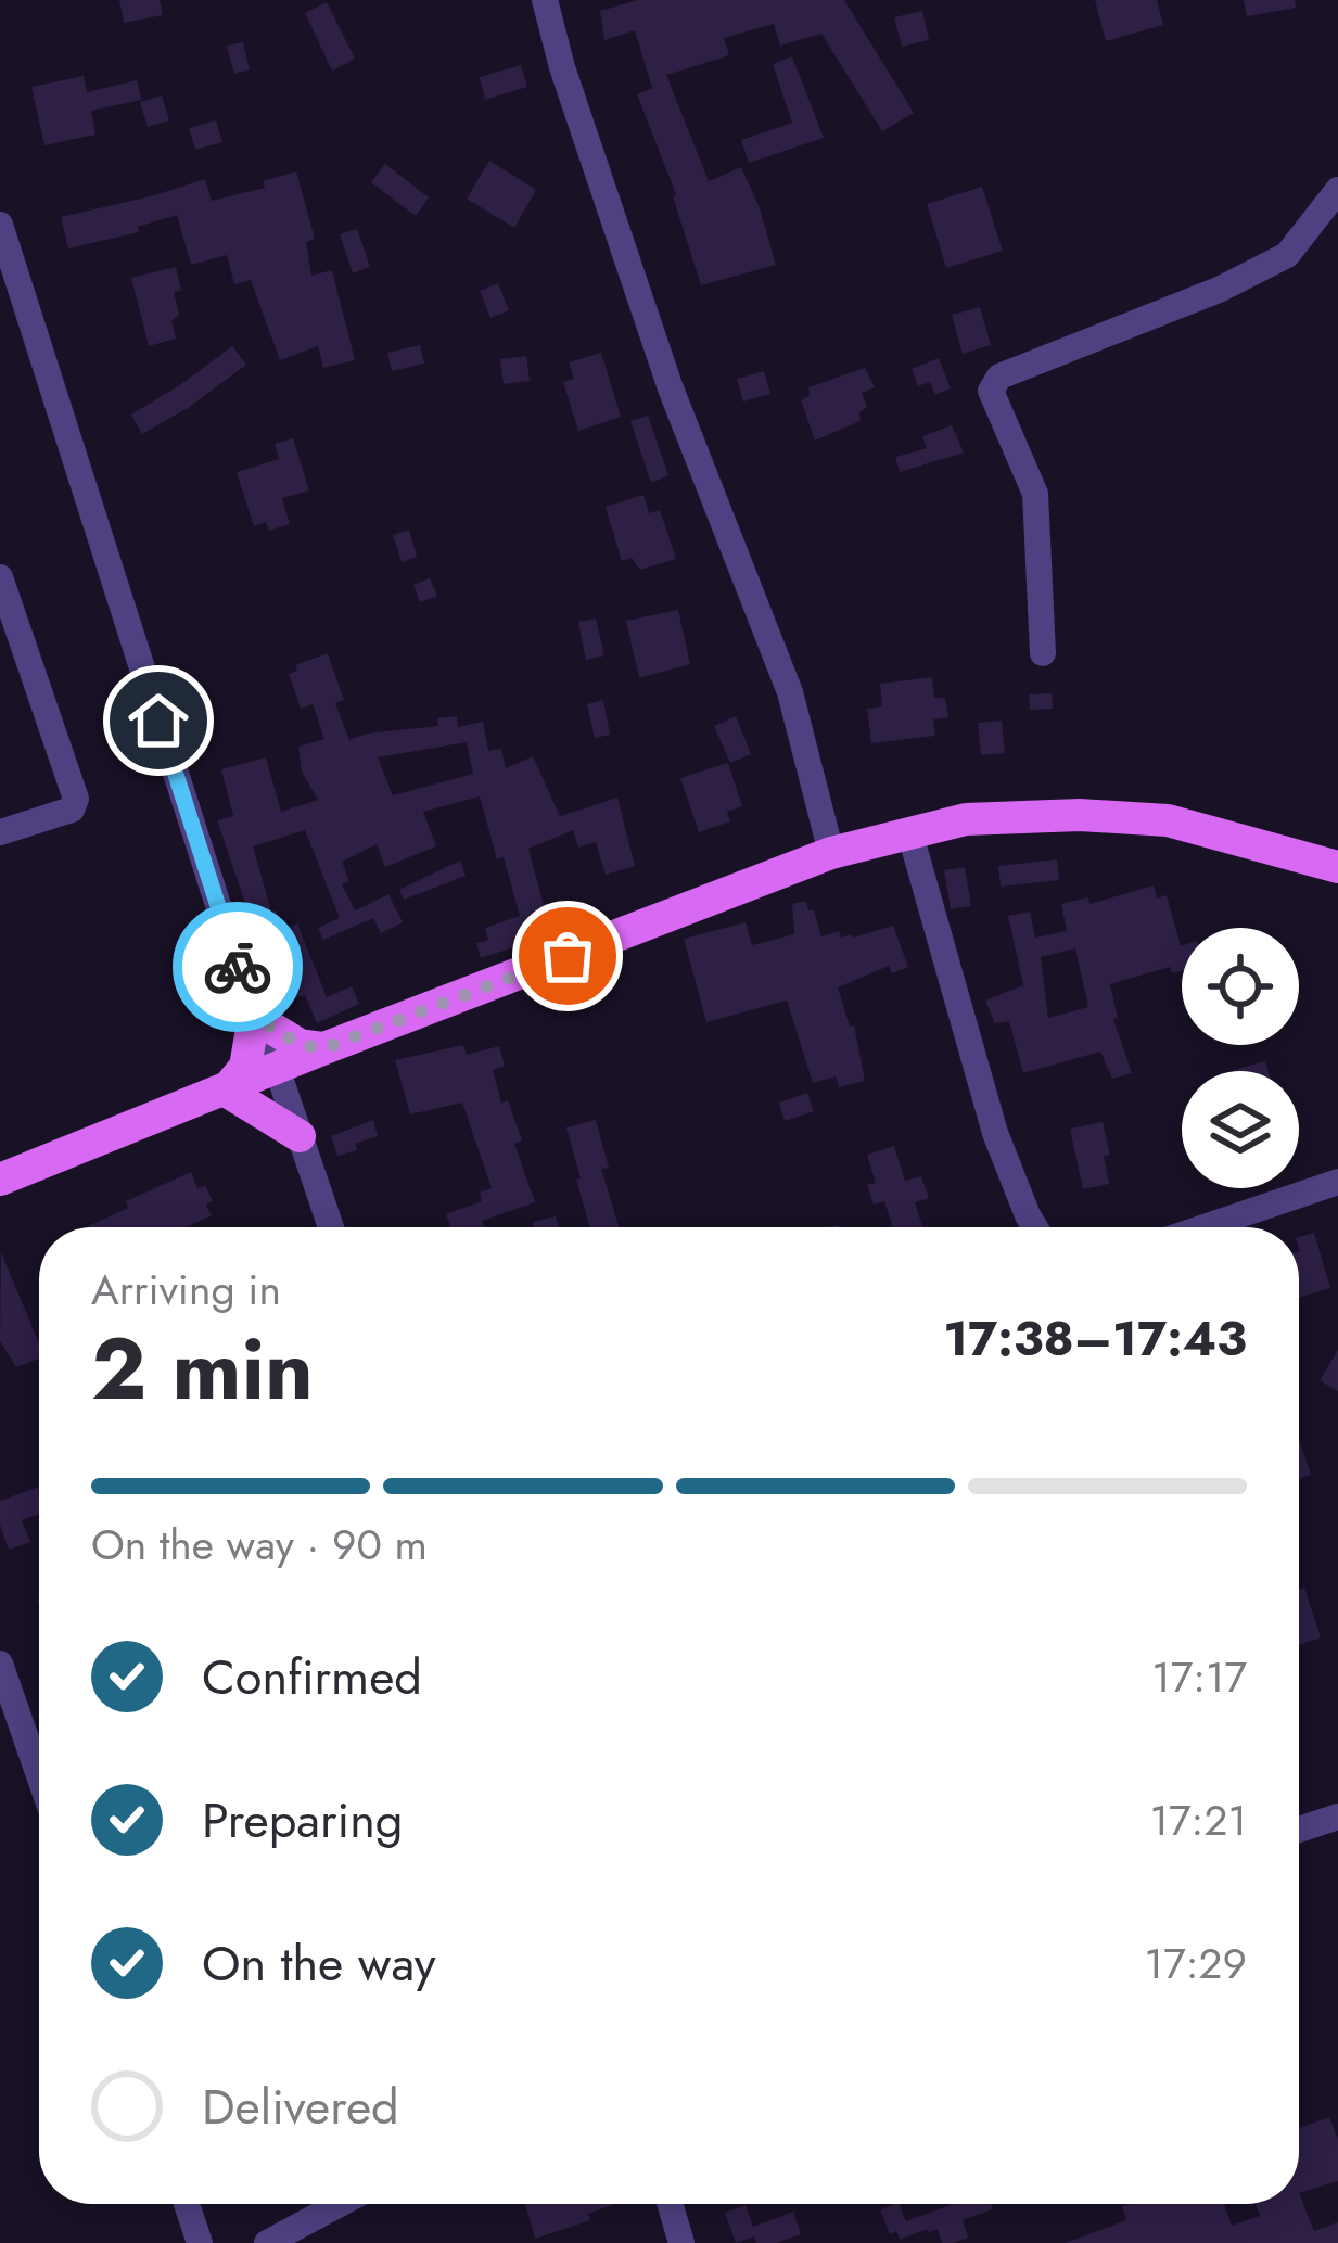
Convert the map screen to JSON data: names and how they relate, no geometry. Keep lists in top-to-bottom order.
{
  "page": {
    "heading": ["2 min", "Arriving in", "17:38–17:43"],
    "bar": "On the way · 90 m",
    "list": [
      ["Confirmed", "17:17"],
      ["Preparing", "17:21"],
      ["On the way", "17:29"],
      "Delivered"
    ]
  }
}
